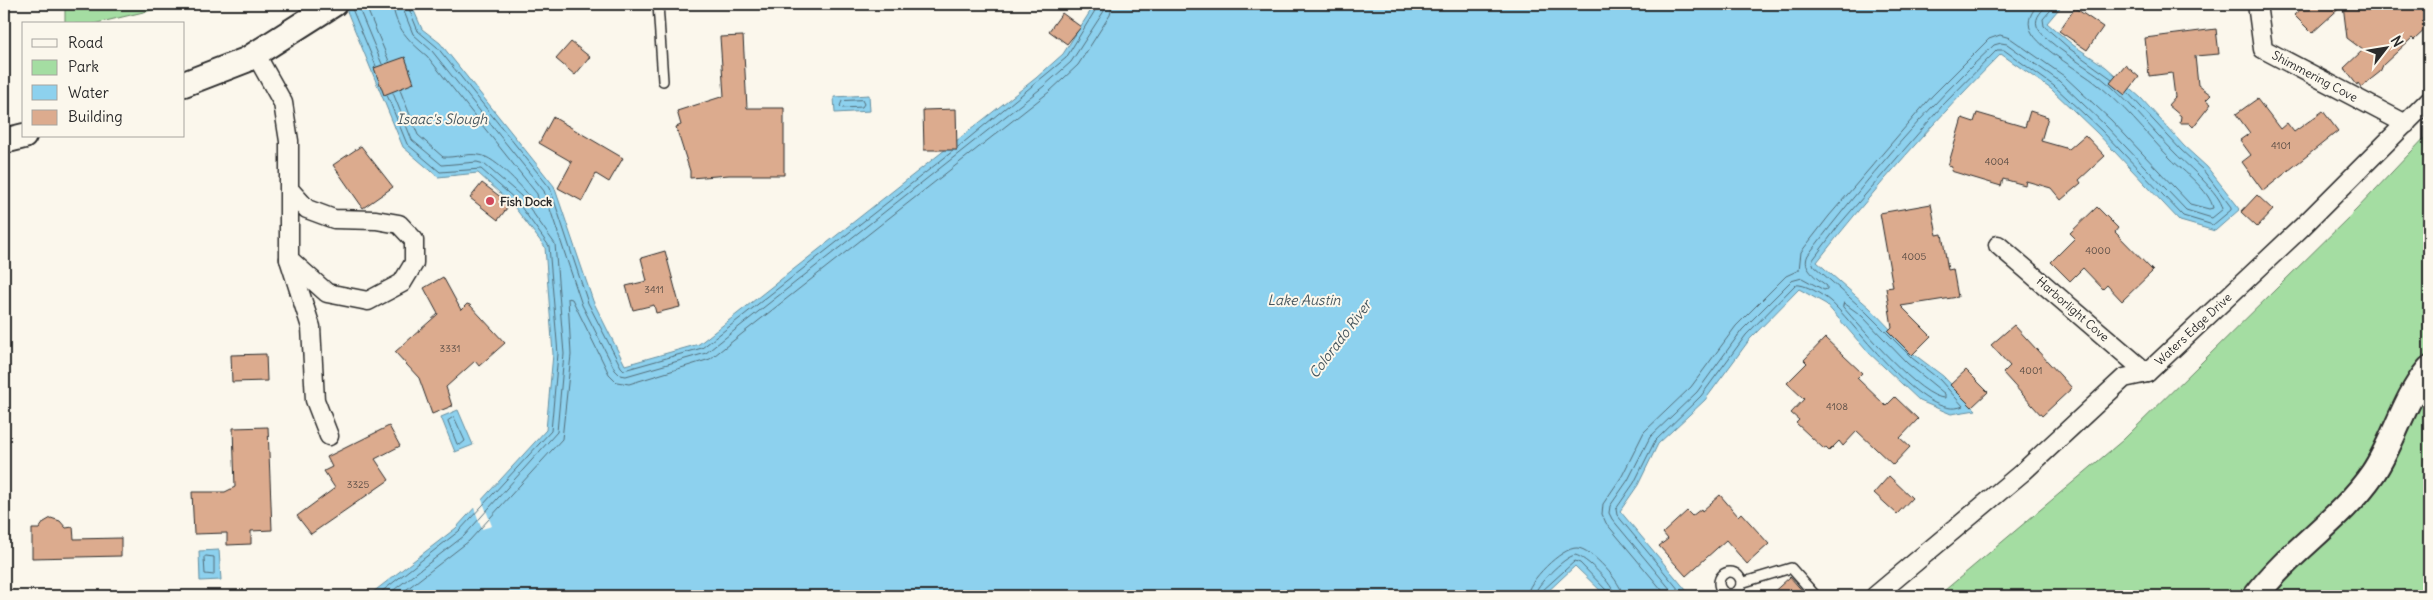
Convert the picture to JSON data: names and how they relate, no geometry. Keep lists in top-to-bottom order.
{
  "streets": {
    "street": ["Shimmering Cove", "Harborlight Cove", "Waters Edge Drive"]
  },
  "crossings": [
    ["Shimmering Cove", "Waters Edge Drive"],
    ["Harborlight Cove", "Waters Edge Drive"]
  ],
  "water": ["Isaac's Slough", "Lake Austin", "Colorado River"],
  "places": ["Fish Dock"],
  "house_numbers": [
    "4101",
    "4004",
    "4000",
    "4005",
    "3411",
    "3331",
    "4001",
    "4108",
    "3325"
  ],
  "legend": [
    "Road",
    "Park",
    "Water",
    "Building"
  ],
  "north": "top right"
}
